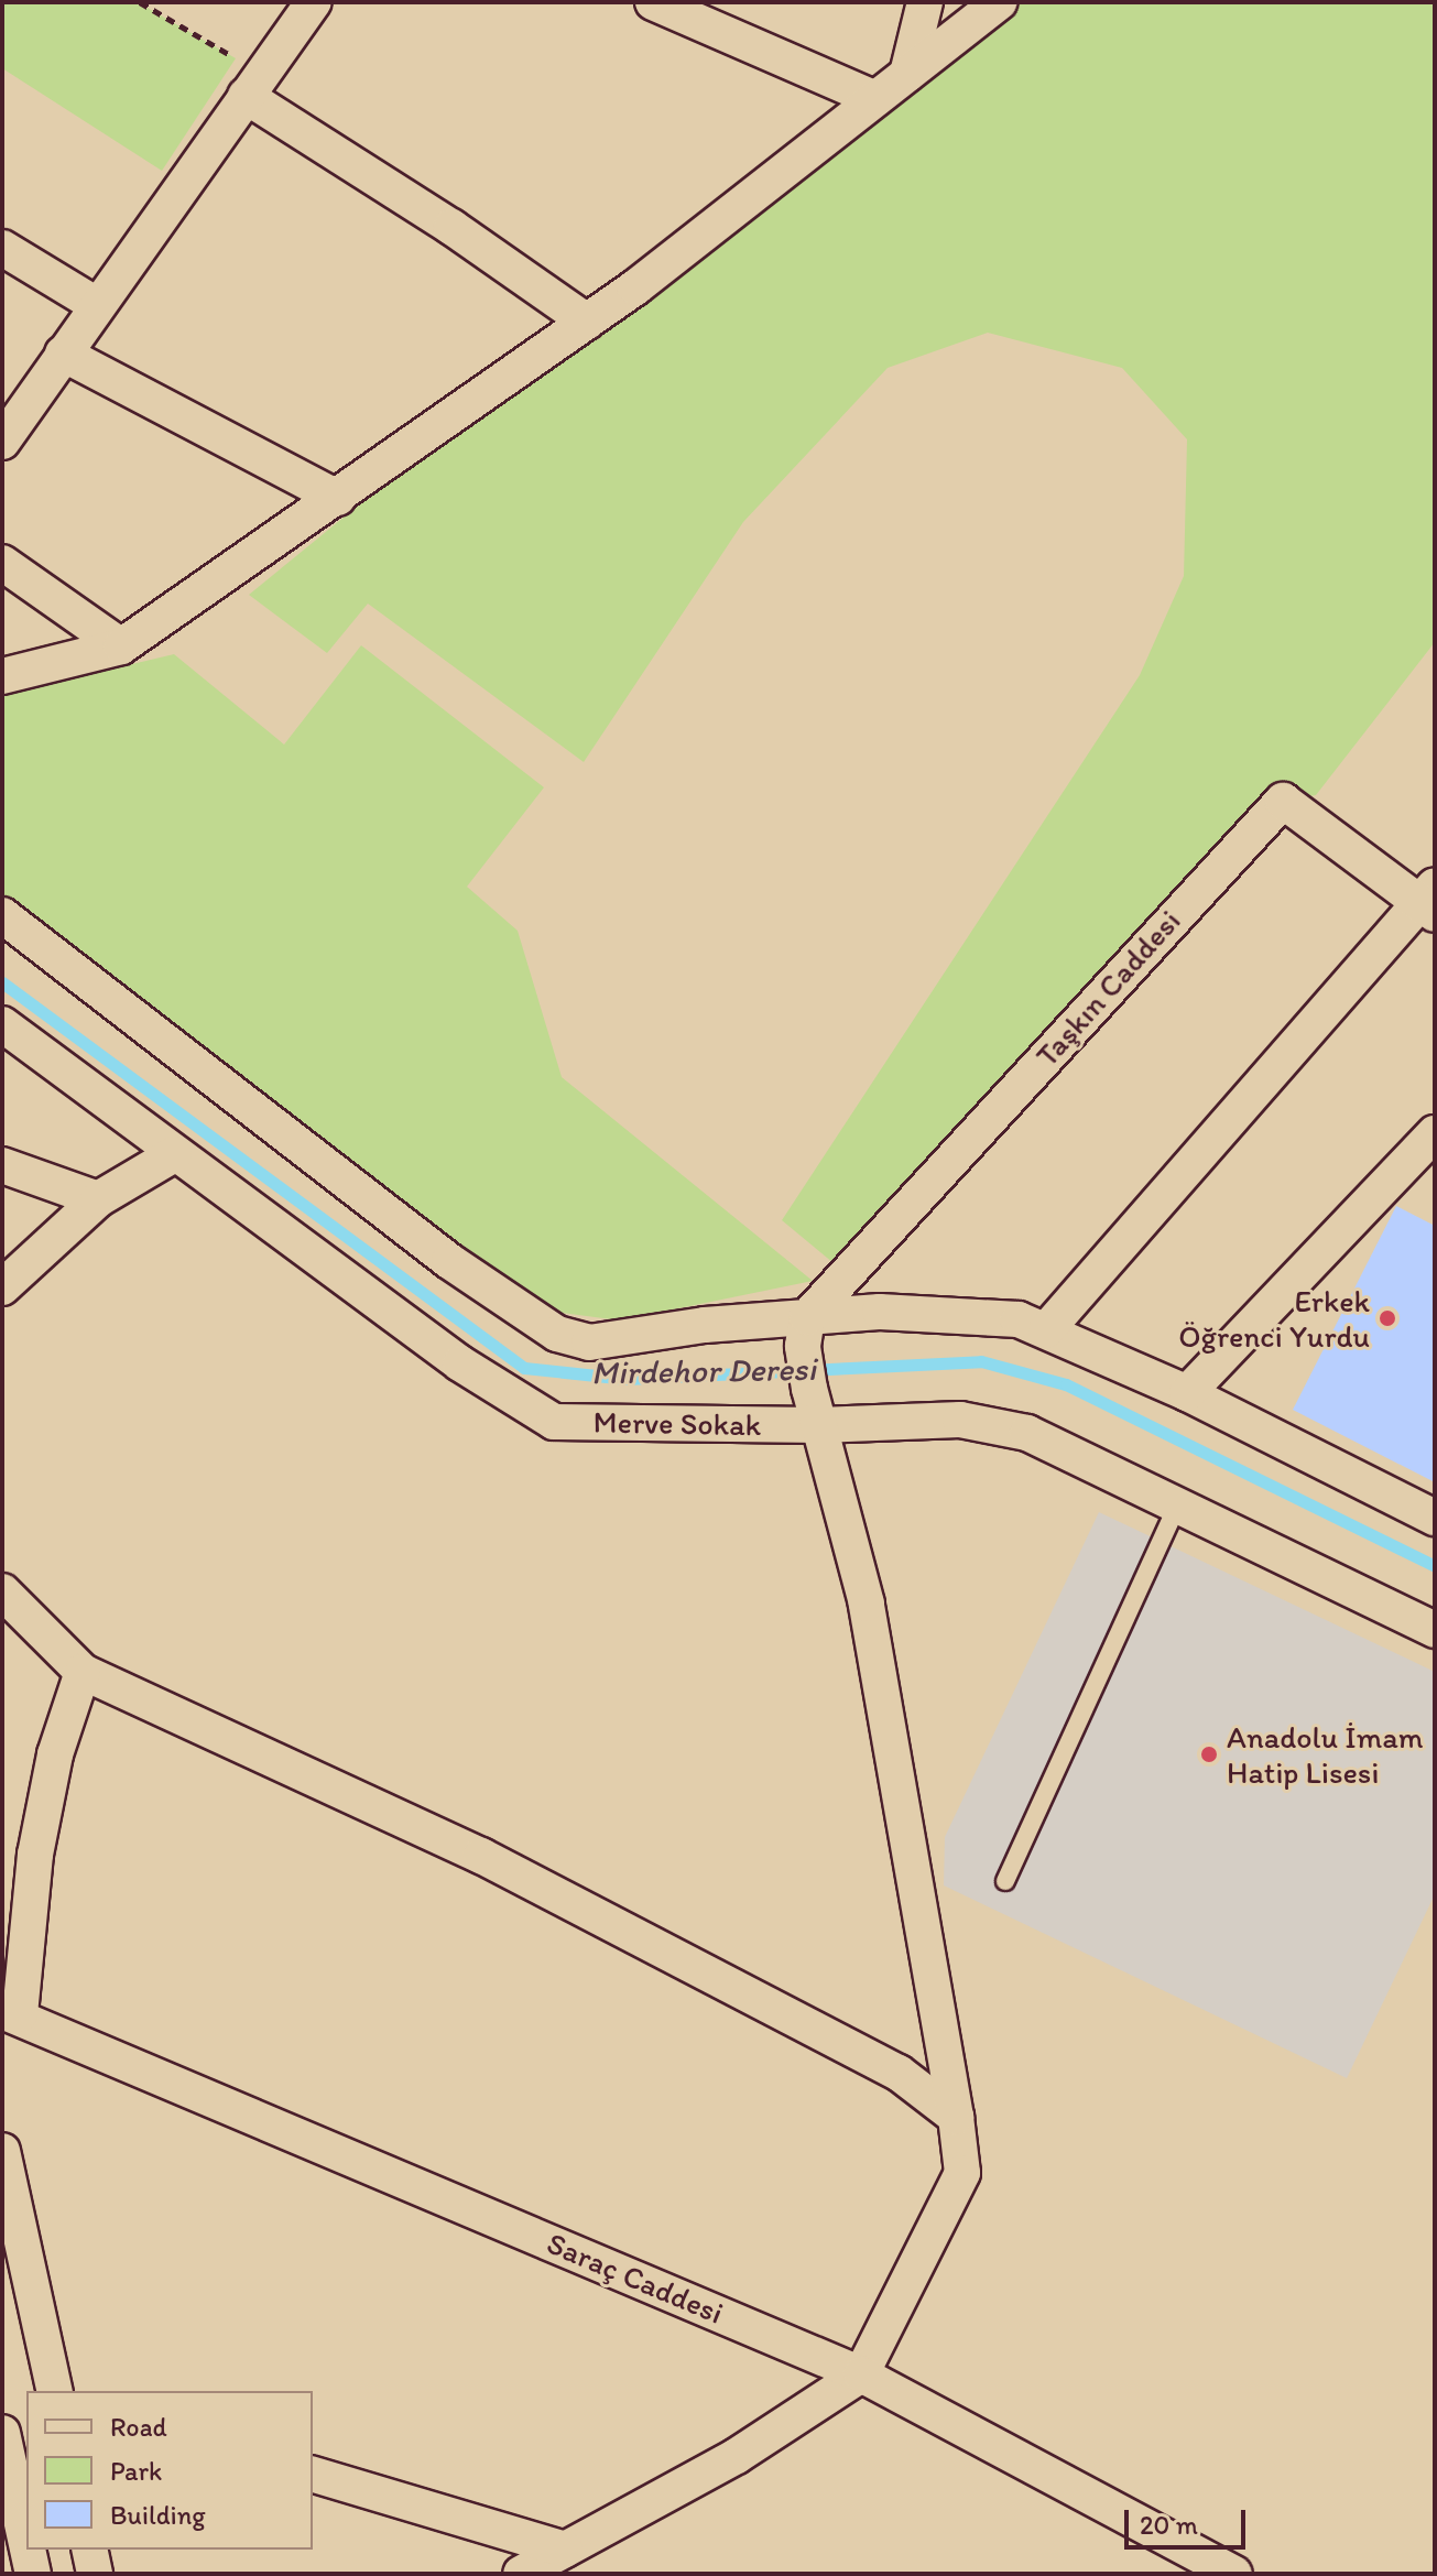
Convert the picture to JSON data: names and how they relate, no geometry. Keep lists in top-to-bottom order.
{
  "streets": {
    "street": ["Taşkın Caddesi", "Merve Sokak", "Saraç Caddesi"]
  },
  "water": ["Mirdehor Deresi"],
  "places": ["Erkek Öğrenci Yurdu", "Anadolu İmam Hatip Lisesi"],
  "legend": ["Road", "Park", "Building"],
  "scale_bar": "20 m"
}
